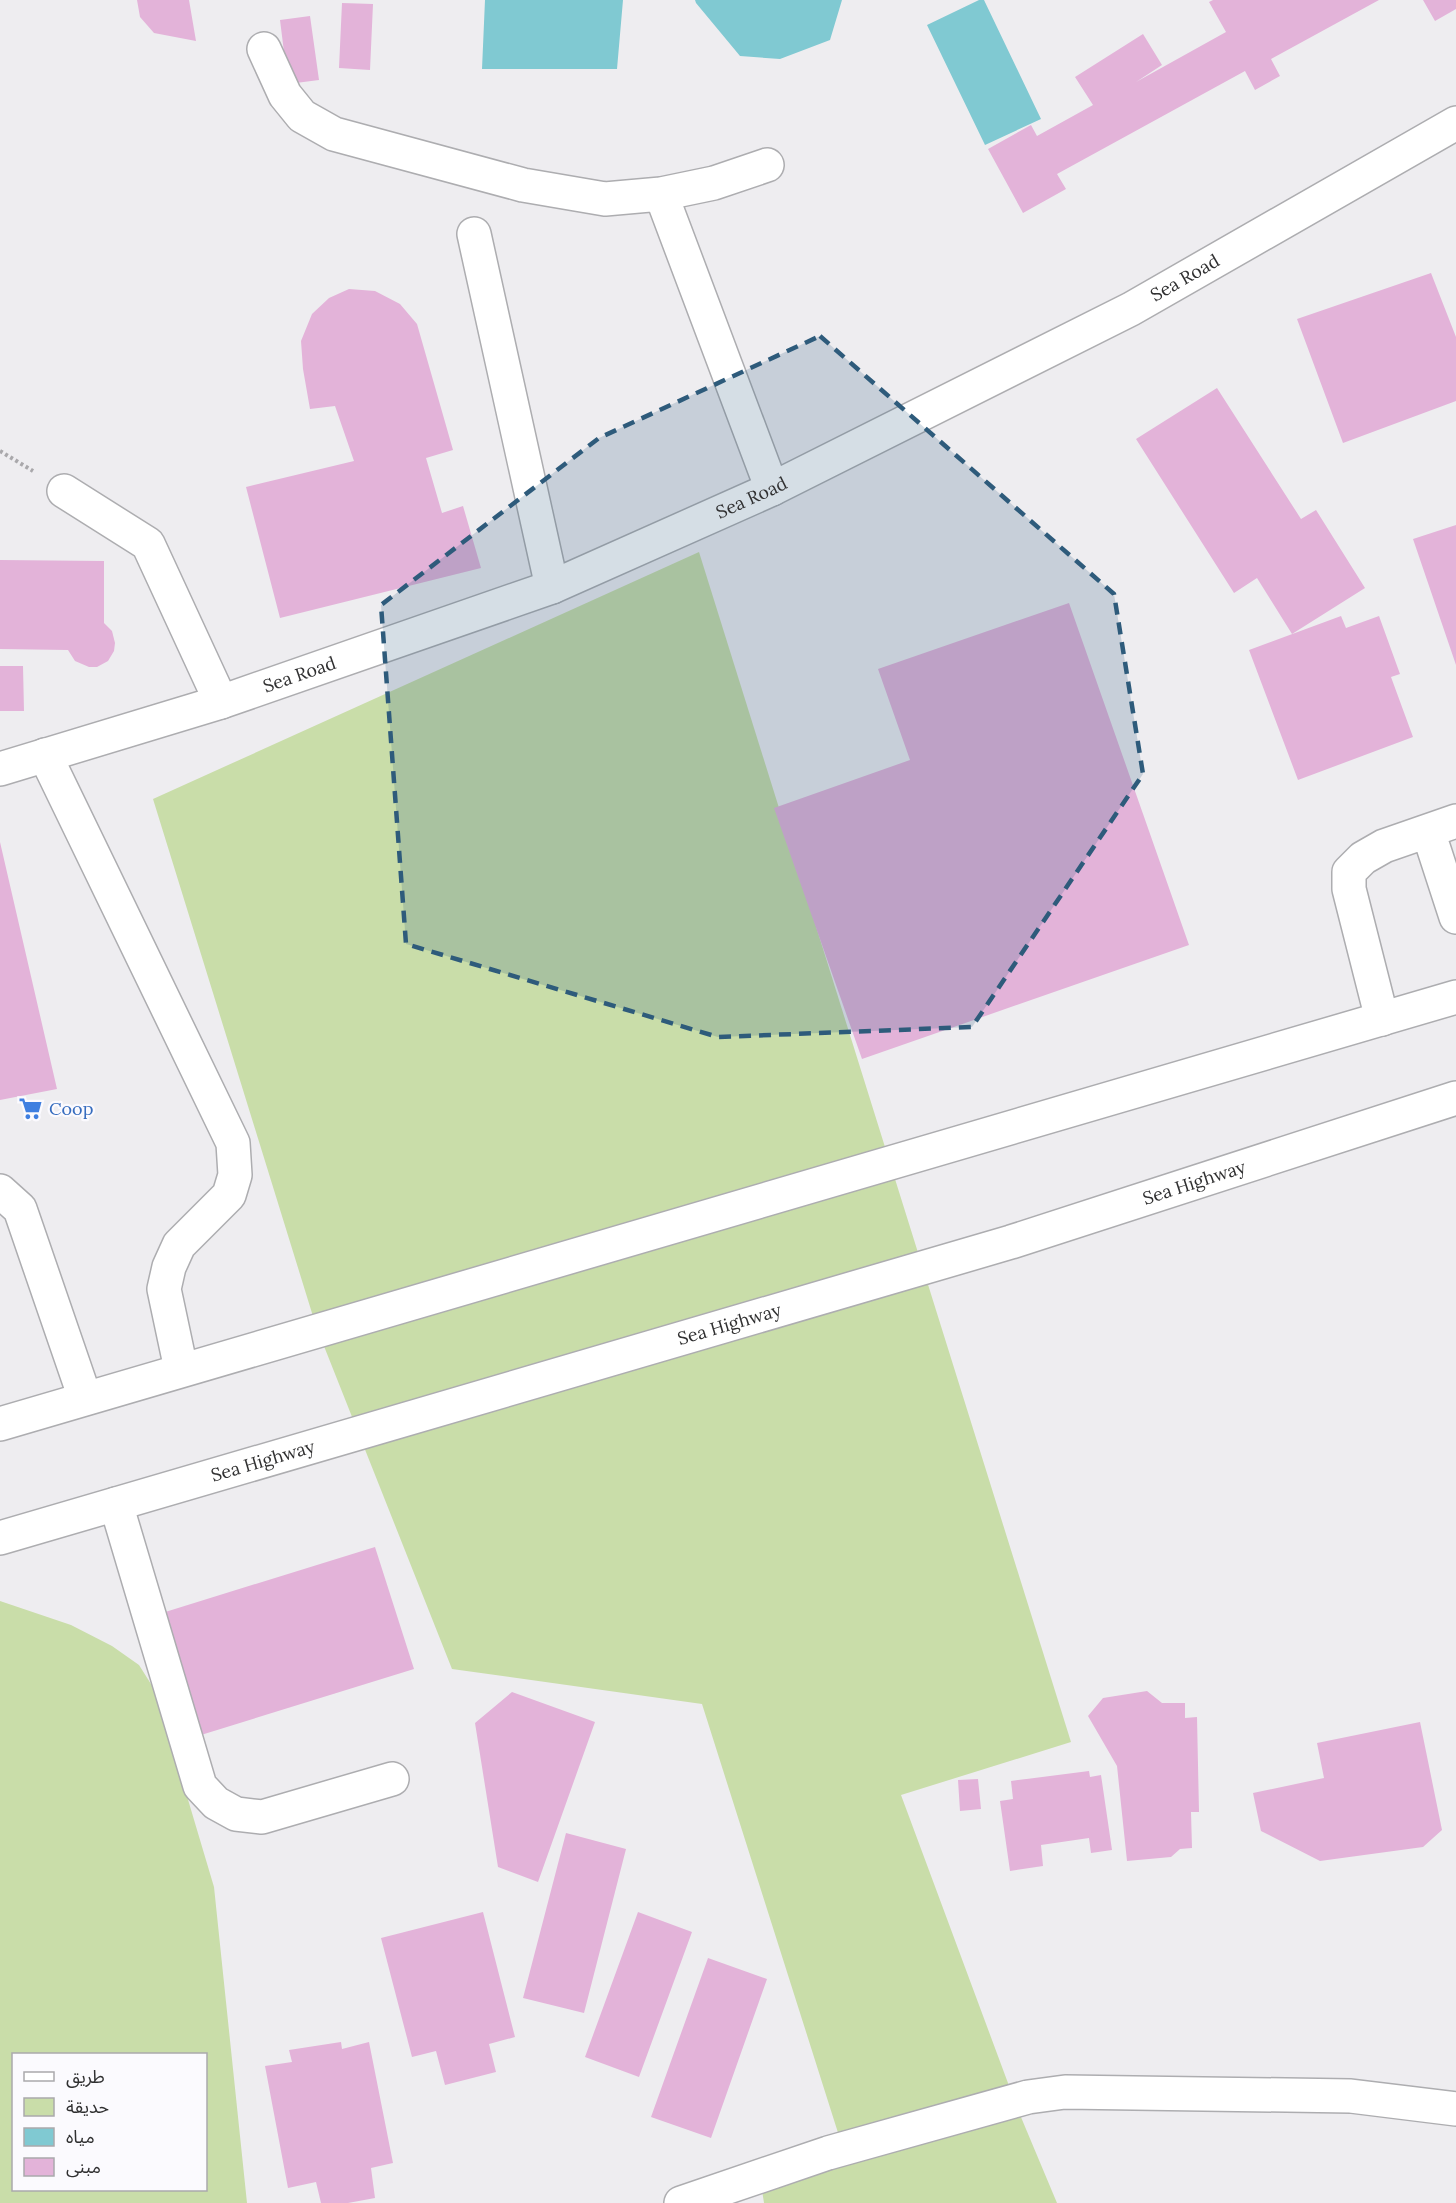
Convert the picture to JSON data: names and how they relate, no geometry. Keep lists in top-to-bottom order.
{
  "streets": {
    "main road": ["Sea Road", "Sea Highway"]
  },
  "places": {
    "supermarket": ["Coop"]
  },
  "legend": [
    "طريق",
    "حديقة",
    "مياه",
    "مبنى"
  ]
}
